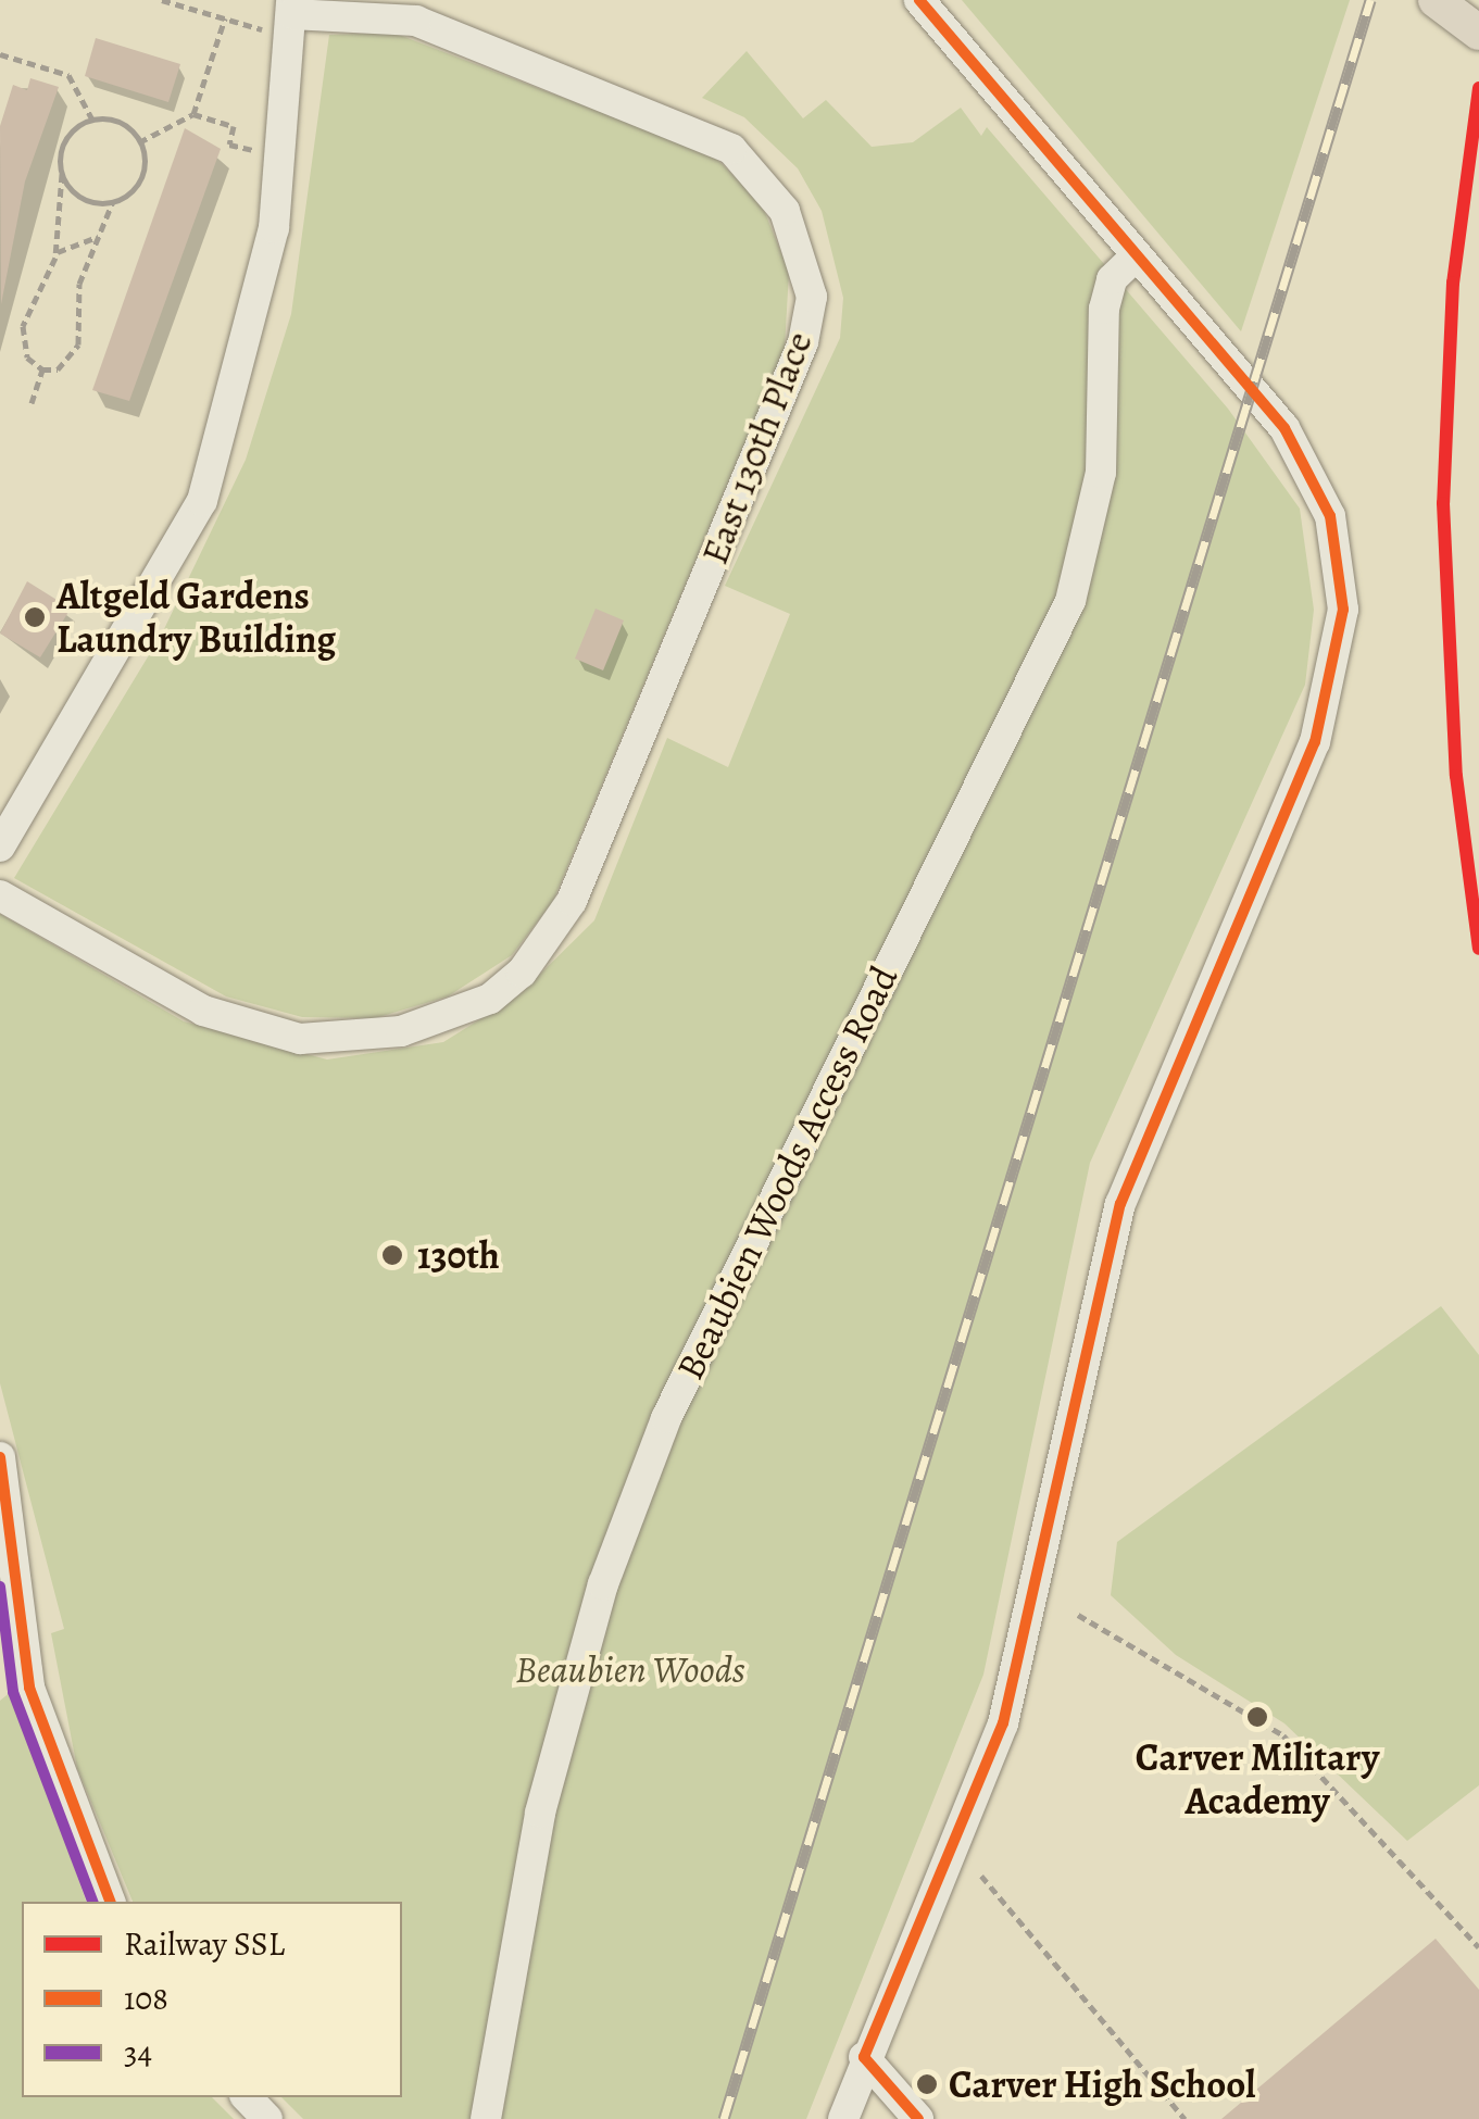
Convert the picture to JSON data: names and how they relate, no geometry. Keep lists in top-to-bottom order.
{
  "streets": {
    "street": ["East 130th Place", "Beaubien Woods Access Road"]
  },
  "parks": ["Beaubien Woods"],
  "places": [
    "Altgeld Gardens Laundry Building",
    "130th",
    "Carver Military Academy",
    "Carver High School"
  ],
  "lines": ["transit line 108", "rail line SSL", "transit line 34"],
  "legend": ["Railway SSL", "108", "34"]
}
